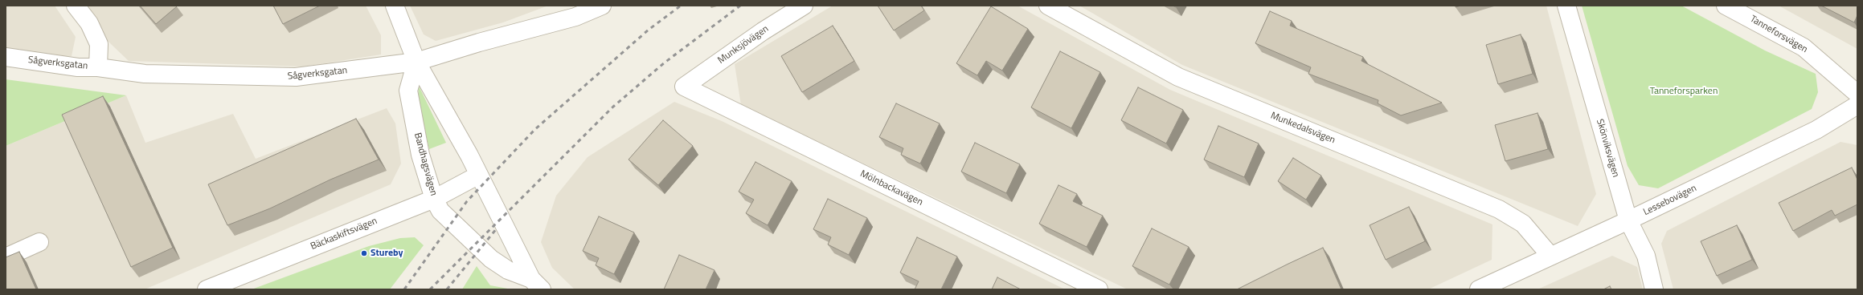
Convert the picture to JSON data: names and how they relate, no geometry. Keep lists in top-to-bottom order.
{
  "streets": {
    "street": [
      "Tanneforsvägen",
      "Munksjövägen",
      "Sågverksgatan",
      "Munkedalsvägen",
      "Skönviksvägen",
      "Bandhagsvägen",
      "Mölnbackavägen",
      "Lessebovägen",
      "Bäckaskiftsvägen"
    ]
  },
  "crossings": [
    ["Munksjövägen", "Mölnbackavägen"],
    ["Sågverksgatan", "Bandhagsvägen"],
    ["Munkedalsvägen", "Lessebovägen"],
    ["Skönviksvägen", "Lessebovägen"],
    ["Bandhagsvägen", "Bäckaskiftsvägen"]
  ],
  "parks": ["Tanneforsparken"],
  "places": ["Stureby"]
}
